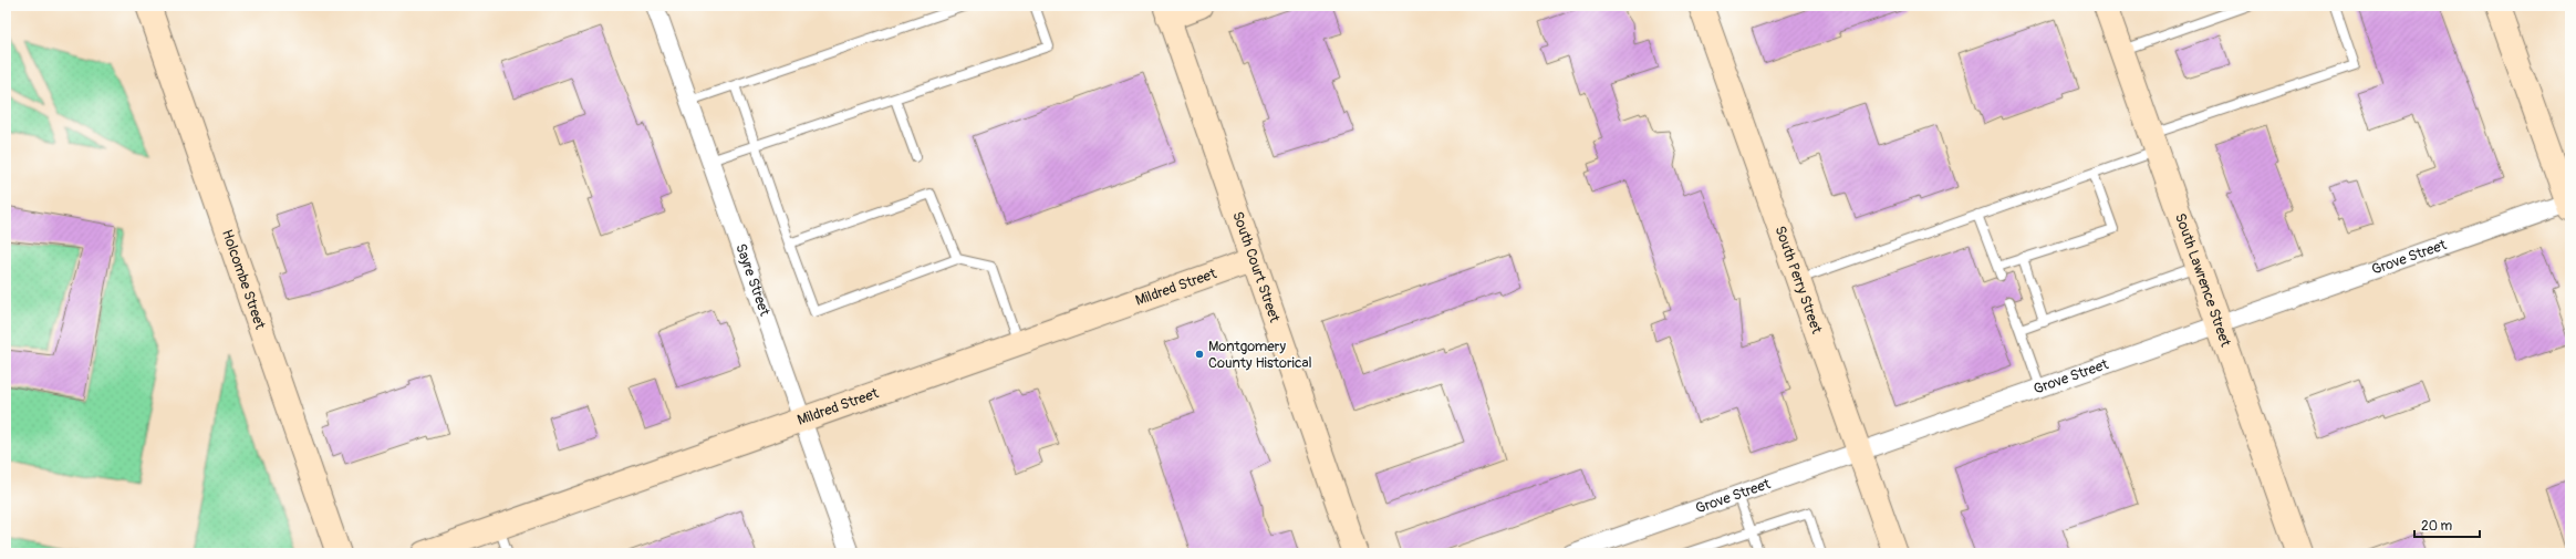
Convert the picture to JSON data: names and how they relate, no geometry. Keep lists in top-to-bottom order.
{
  "streets": {
    "street": [
      "Grove Street",
      "South Court Street",
      "Holcombe Street",
      "Sayre Street",
      "South Perry Street",
      "South Lawrence Street",
      "Mildred Street"
    ]
  },
  "crossings": [
    ["Grove Street", "South Perry Street"],
    ["Grove Street", "South Lawrence Street"],
    ["South Court Street", "Mildred Street"],
    ["Sayre Street", "Mildred Street"]
  ],
  "places": ["Montgomery County Historical"],
  "scale_bar": "20 m"
}
